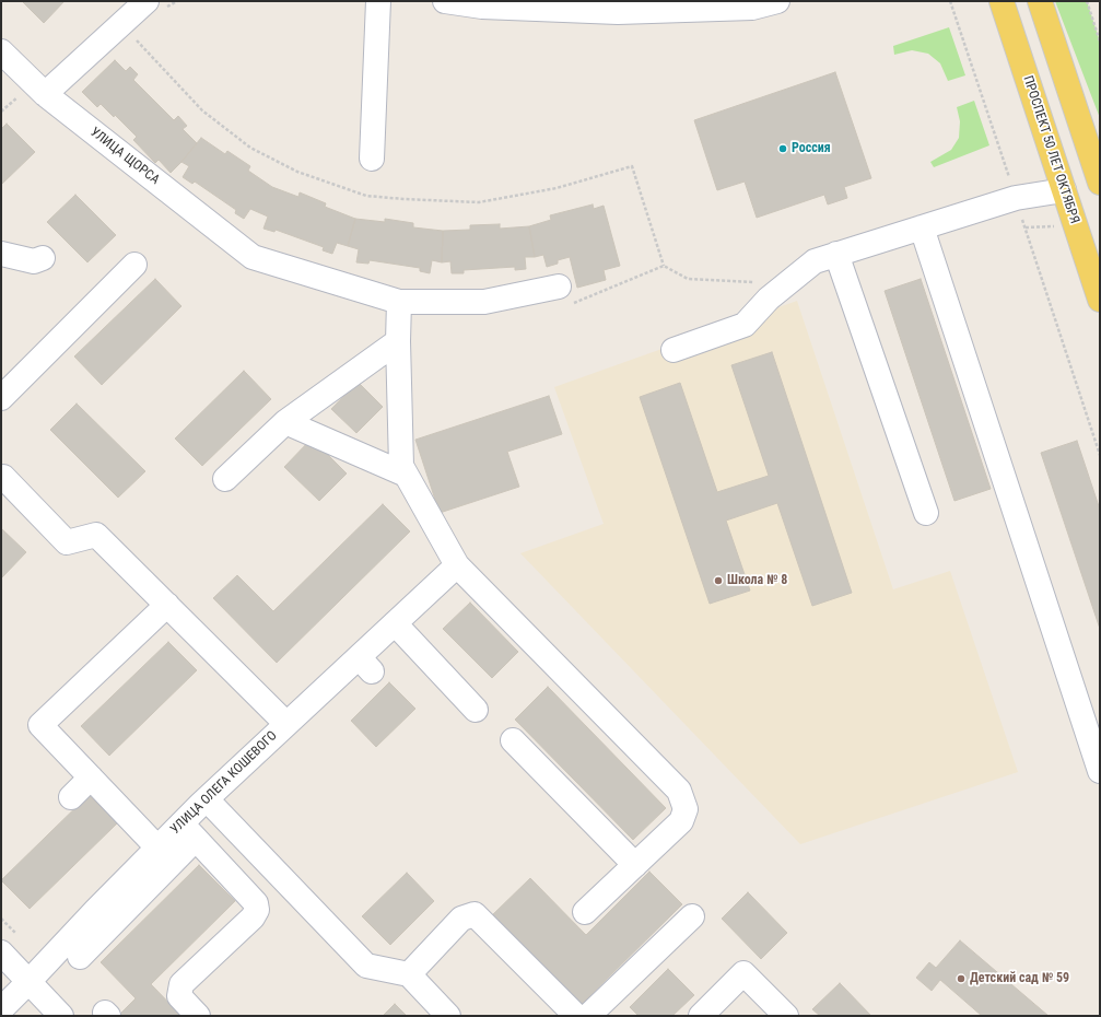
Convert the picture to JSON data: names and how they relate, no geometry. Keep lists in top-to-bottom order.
{
  "streets": {
    "main road": ["ПРОСПЕКТ 50 ЛЕТ ОКТЯБРЯ"],
    "street": ["УЛИЦА ЩОРСА", "УЛИЦА ОЛЕГА КОШЕВОГО"]
  },
  "places": ["Россия", "Школа № 8", "Детский сад № 59"]
}
